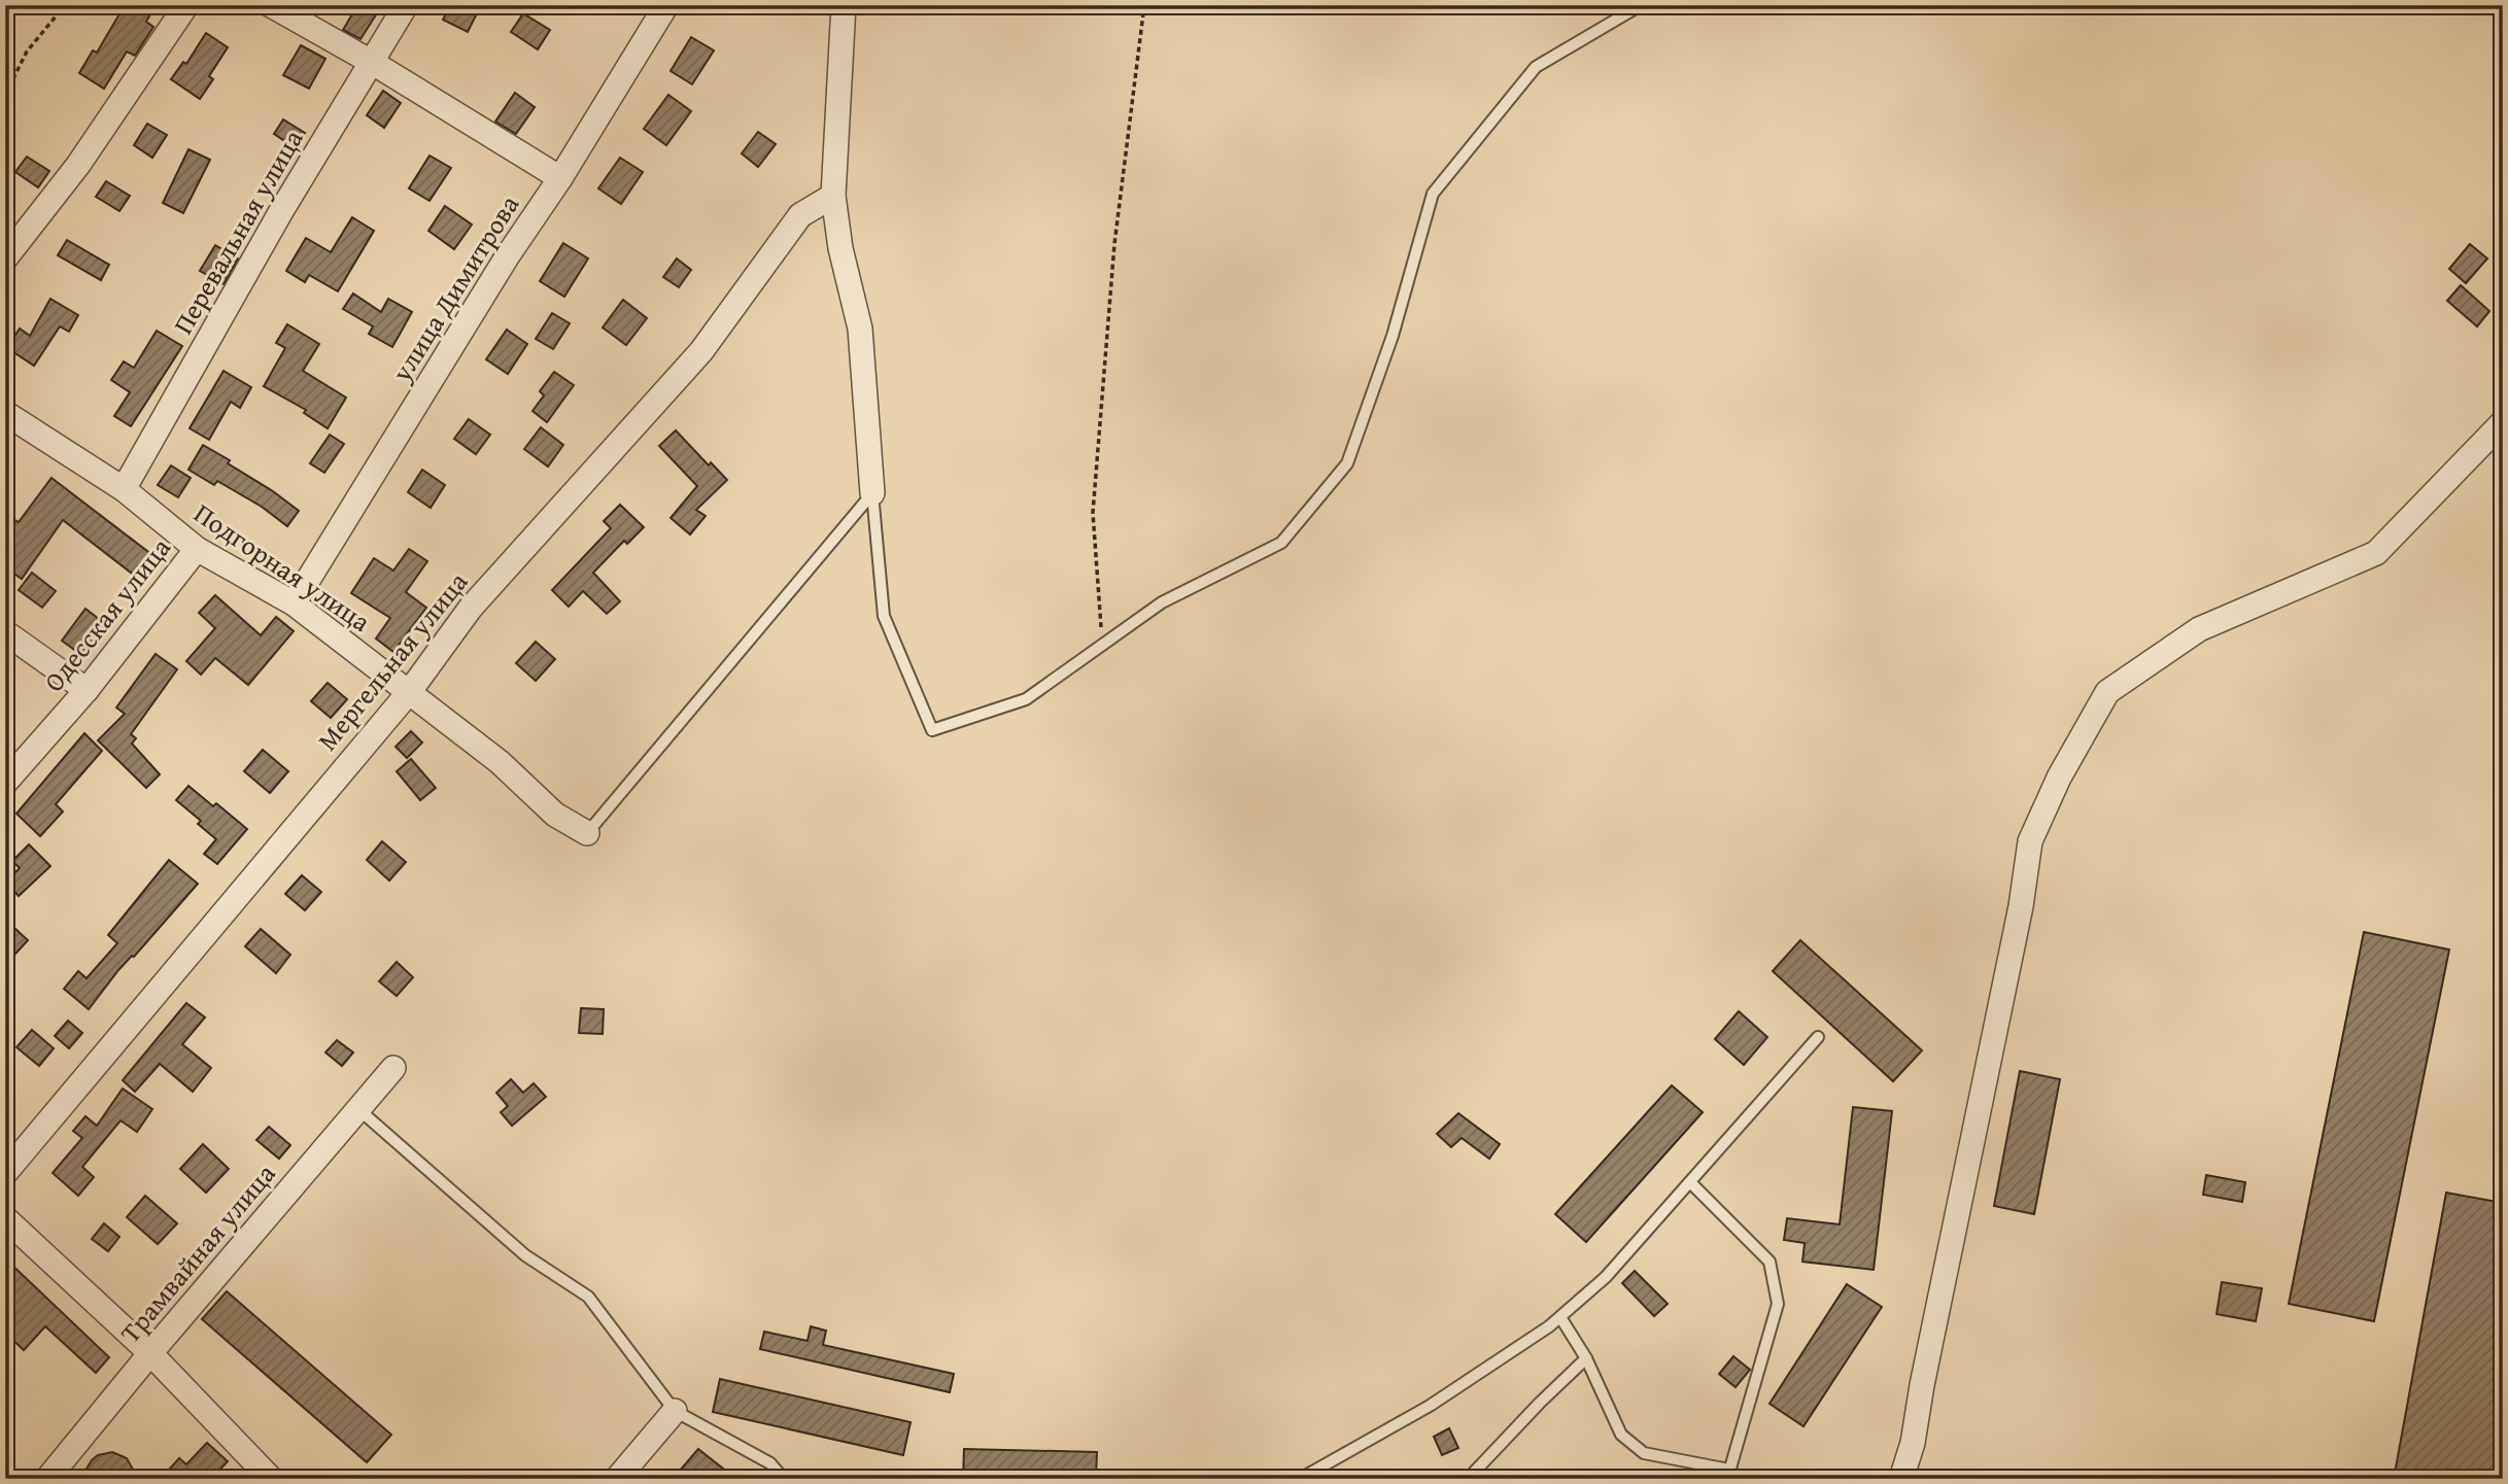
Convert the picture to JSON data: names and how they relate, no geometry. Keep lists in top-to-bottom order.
{
  "streets": {
    "street": [
      "Перевальная улица",
      "улица Димитрова",
      "Подгорная улица",
      "Одесская улица",
      "Мергельная улица",
      "Трамвайная улица"
    ]
  },
  "crossings": [
    ["Перевальная улица", "Подгорная улица"],
    ["улица Димитрова", "Подгорная улица"],
    ["Подгорная улица", "Одесская улица"],
    ["Подгорная улица", "Мергельная улица"]
  ]
}
